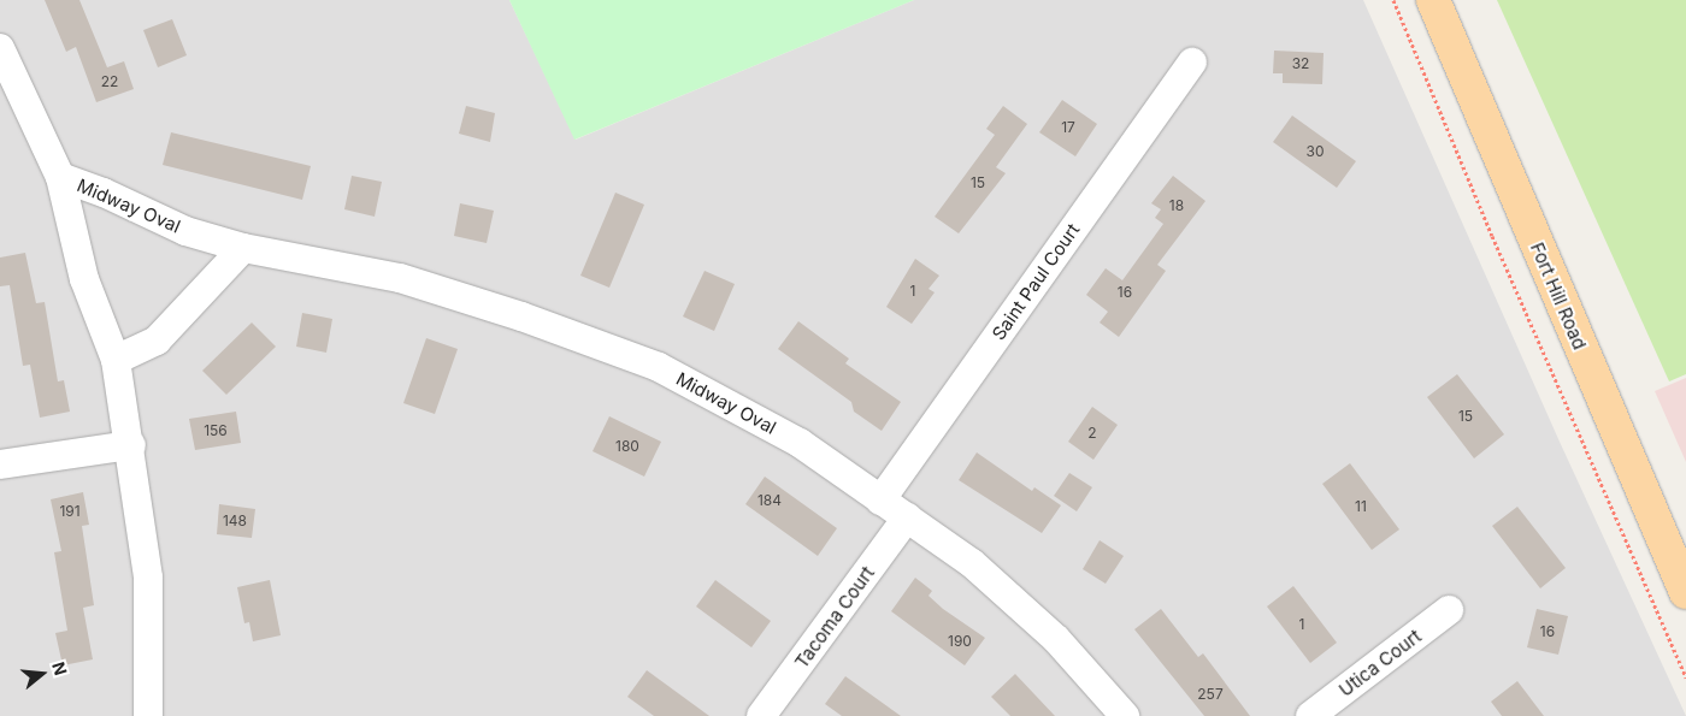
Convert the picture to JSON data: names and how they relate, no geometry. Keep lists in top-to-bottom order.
{
  "streets": {
    "main road": ["Fort Hill Road"],
    "street": [
      "Midway Oval",
      "Saint Paul Court",
      "Tacoma Court",
      "Utica Court"
    ]
  },
  "crossings": [
    ["Midway Oval", "Saint Paul Court"],
    ["Midway Oval", "Tacoma Court"]
  ],
  "house_numbers": [
    "32",
    "22",
    "17",
    "30",
    "15",
    "18",
    "1",
    "16",
    "15",
    "156",
    "2",
    "180",
    "184",
    "11",
    "191",
    "148",
    "1",
    "16",
    "190",
    "257"
  ],
  "north": "right"
}
